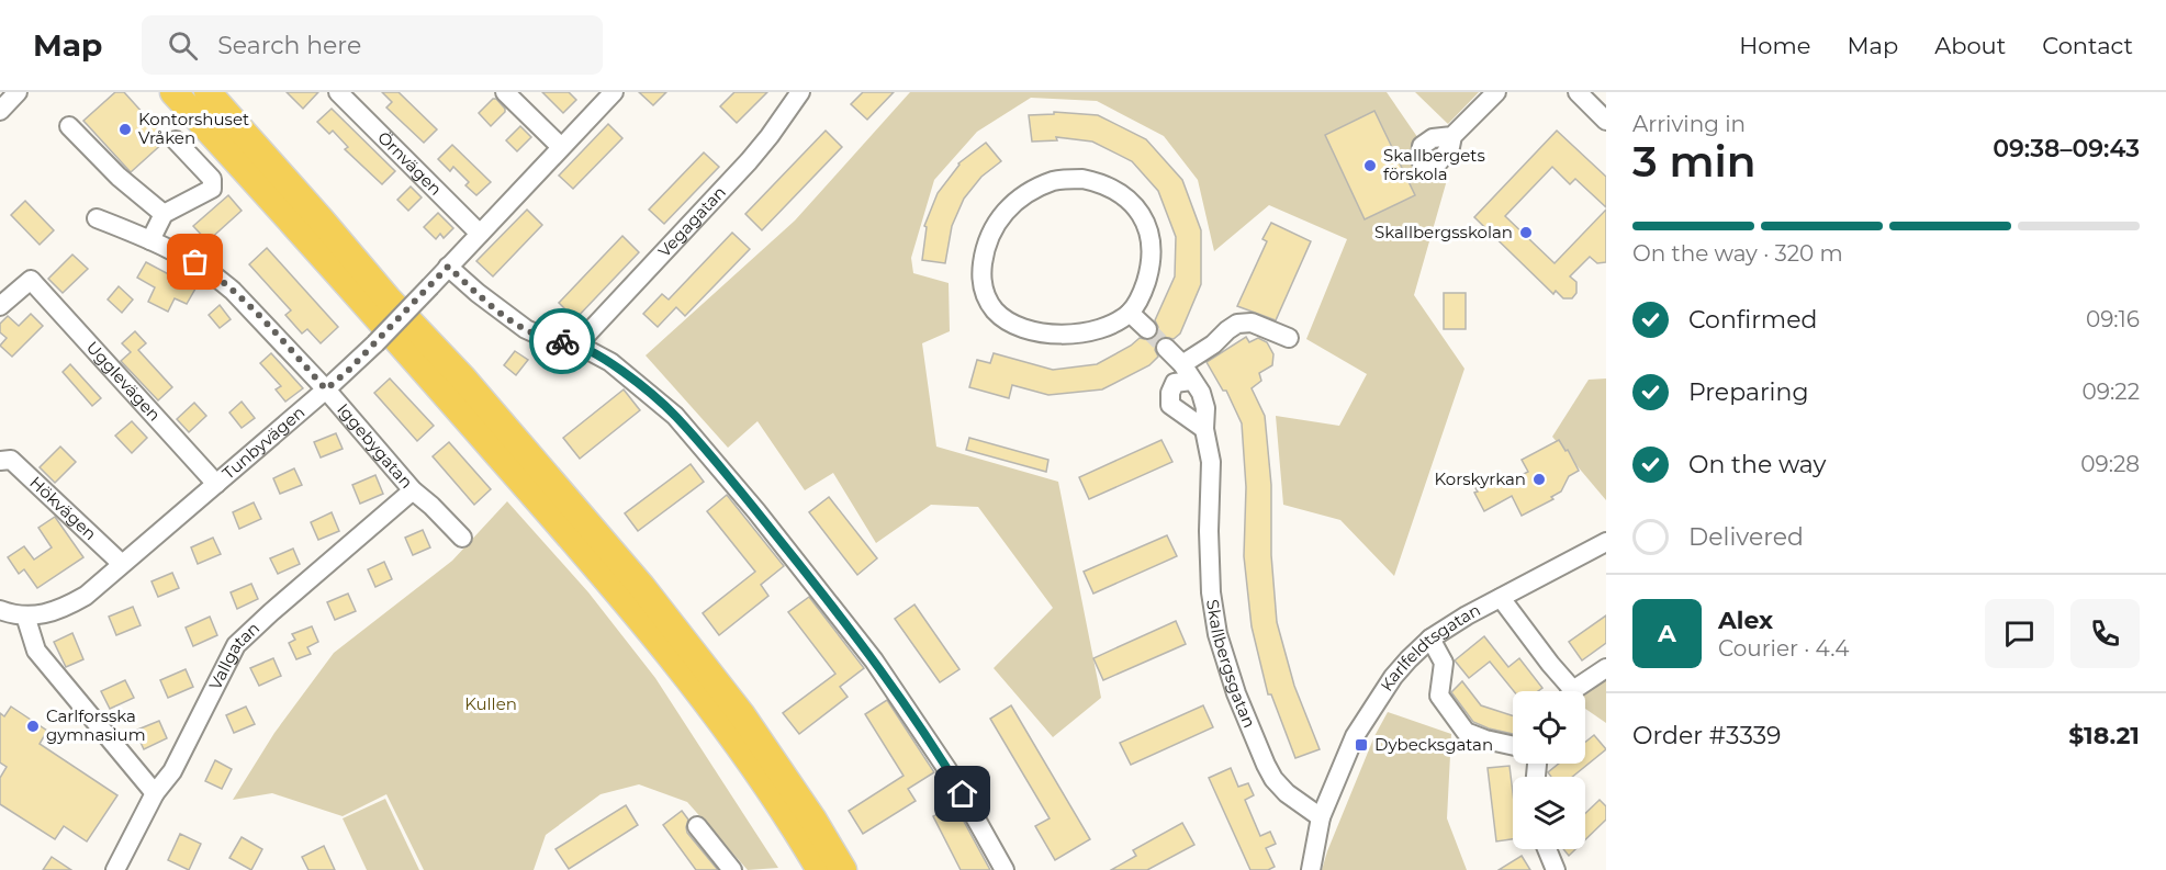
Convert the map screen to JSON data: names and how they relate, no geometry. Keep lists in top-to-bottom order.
{
  "streets": {
    "street": [
      "Örnvägen",
      "Vegagatan",
      "Ugglevägen",
      "Tunbyvägen",
      "Iggebygatan",
      "Hökvägen",
      "Karlfeldtsgatan",
      "Vallgatan",
      "Skallbergsgatan"
    ]
  },
  "crossings": [
    ["Örnvägen", "Tunbyvägen"],
    ["Ugglevägen", "Tunbyvägen"],
    ["Tunbyvägen", "Iggebygatan"],
    ["Tunbyvägen", "Hökvägen"],
    ["Iggebygatan", "Vallgatan"],
    ["Karlfeldtsgatan", "Skallbergsgatan"]
  ],
  "parks": ["Kullen"],
  "places": {
    "other": [
      "Kontorshuset Vråken",
      "Skallbergets förskola",
      "Skallbergsskolan",
      "Korskyrkan",
      "Carlforsska gymnasium"
    ],
    "transit": ["Dybecksgatan"]
  },
  "page": {
    "header": "Map",
    "search": "Search here",
    "nav": [
      "Home",
      "Map",
      "About",
      "Contact"
    ],
    "heading": ["3 min", "Arriving in", "09:38–09:43"],
    "panel": [
      "Alex",
      "Courier · 4.4",
      "Order #3339",
      "$18.21"
    ],
    "bar": "On the way · 320 m",
    "list": [
      ["Confirmed", "09:16"],
      ["Preparing", "09:22"],
      ["On the way", "09:28"],
      "Delivered"
    ],
    "round": "A"
  }
}
